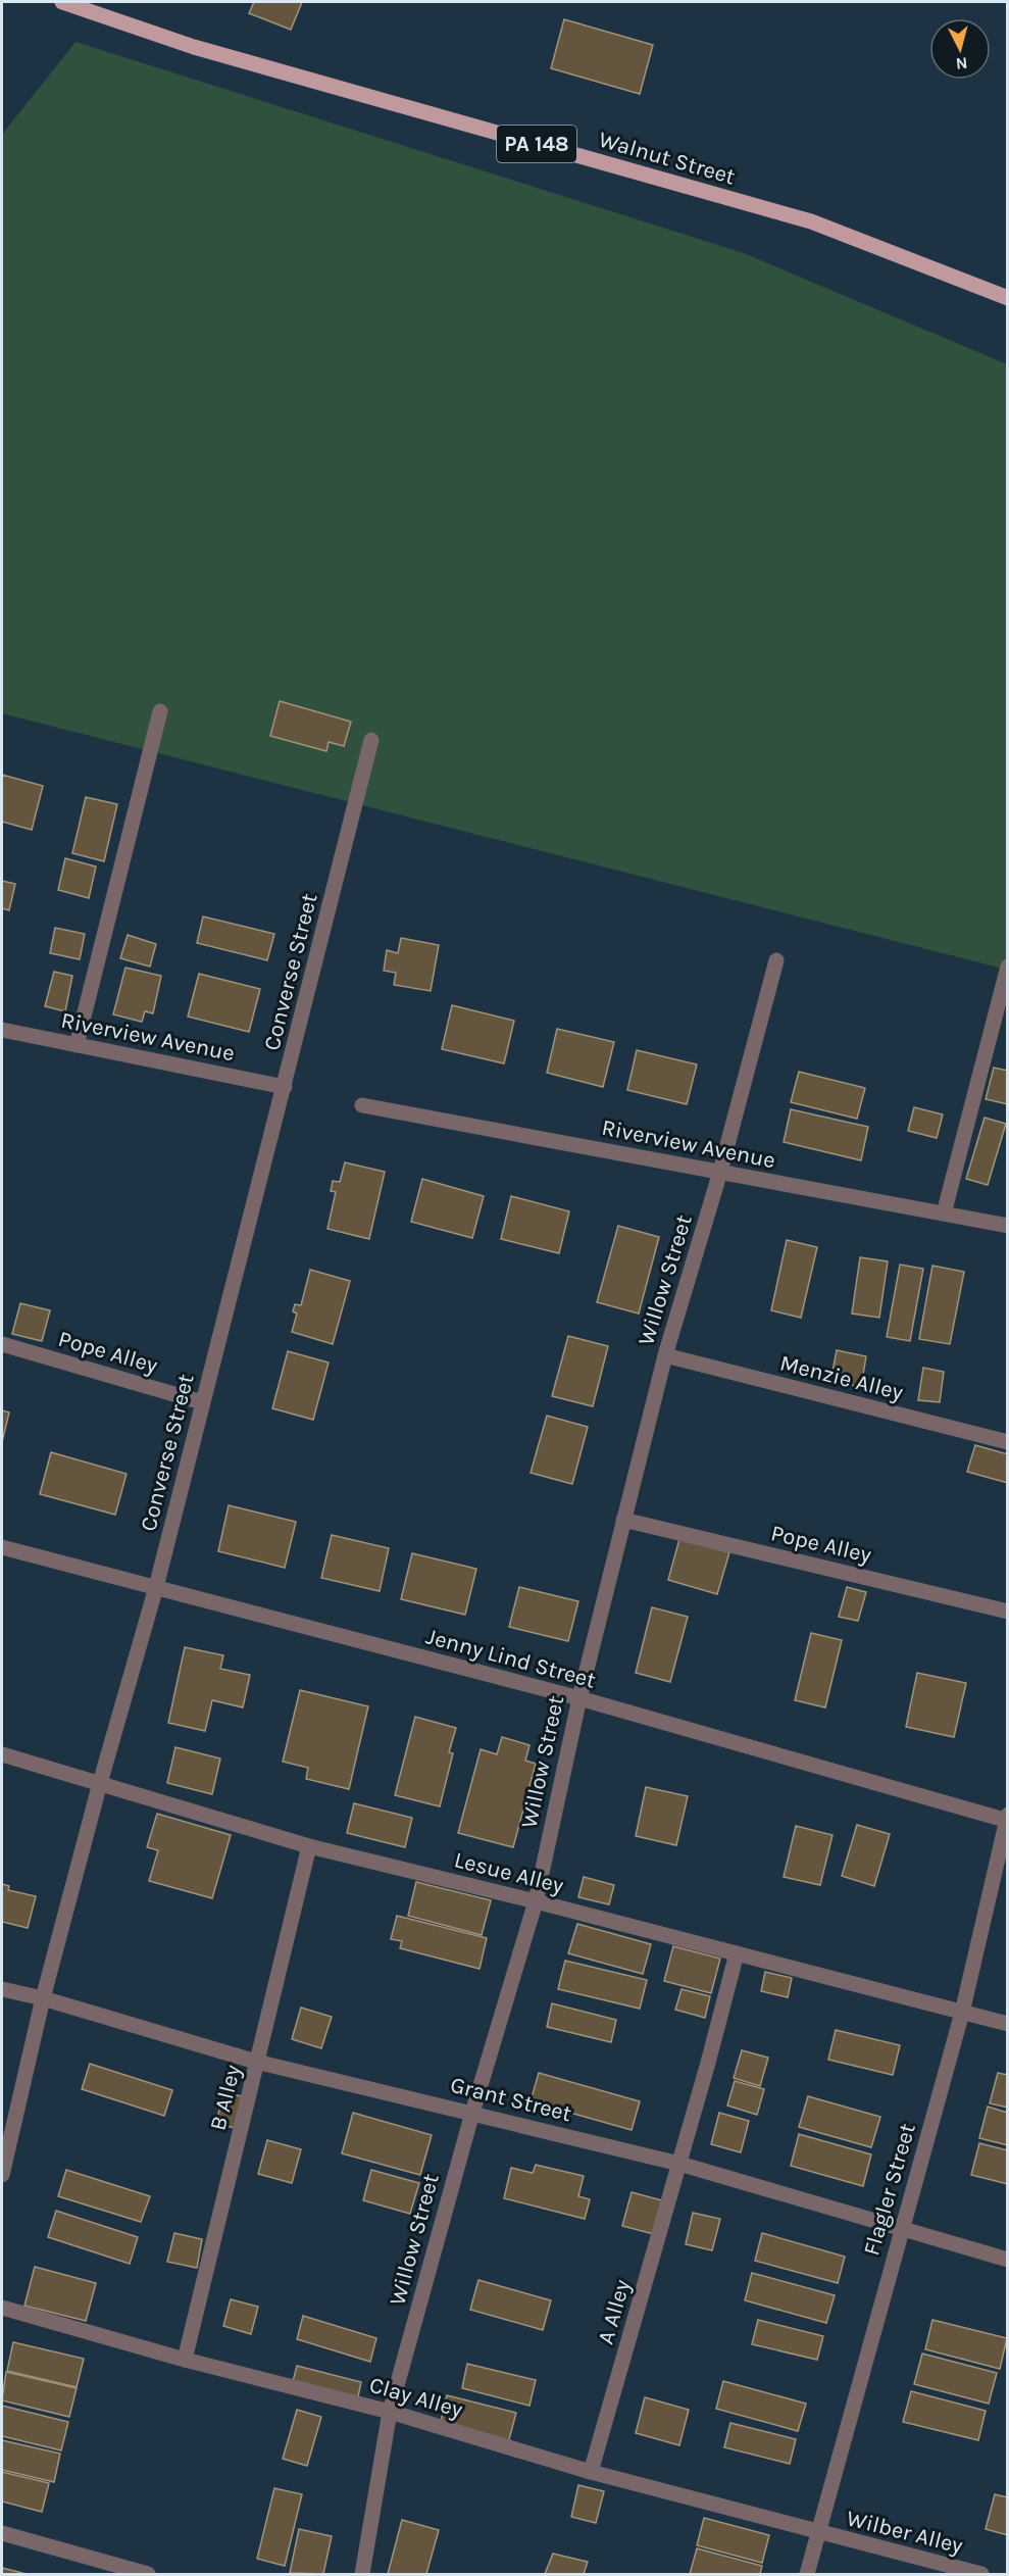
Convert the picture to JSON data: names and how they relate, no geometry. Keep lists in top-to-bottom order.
{
  "streets": {
    "main road": ["PA 148", "Walnut Street"],
    "street": [
      "Converse Street",
      "Riverview Avenue",
      "Willow Street",
      "Pope Alley",
      "Menzie Alley",
      "Jenny Lind Street",
      "Lesue Alley",
      "B Alley",
      "Grant Street",
      "Flagler Street",
      "A Alley",
      "Clay Alley",
      "Wilber Alley"
    ]
  },
  "crossings": [
    ["Converse Street", "Riverview Avenue"],
    ["Converse Street", "Pope Alley"],
    ["Converse Street", "Jenny Lind Street"],
    ["Converse Street", "Lesue Alley"],
    ["Converse Street", "Grant Street"],
    ["Riverview Avenue", "Willow Street"],
    ["Willow Street", "Pope Alley"],
    ["Willow Street", "Menzie Alley"],
    ["Willow Street", "Jenny Lind Street"],
    ["Willow Street", "Lesue Alley"],
    ["Willow Street", "Grant Street"],
    ["Willow Street", "Clay Alley"],
    ["Jenny Lind Street", "Flagler Street"],
    ["Lesue Alley", "B Alley"],
    ["Lesue Alley", "Flagler Street"],
    ["Lesue Alley", "A Alley"],
    ["B Alley", "Grant Street"],
    ["B Alley", "Clay Alley"],
    ["Grant Street", "Flagler Street"],
    ["Grant Street", "A Alley"],
    ["Flagler Street", "Clay Alley"],
    ["Flagler Street", "Wilber Alley"],
    ["A Alley", "Clay Alley"],
    ["Clay Alley", "Wilber Alley"]
  ],
  "north": "bottom"
}
